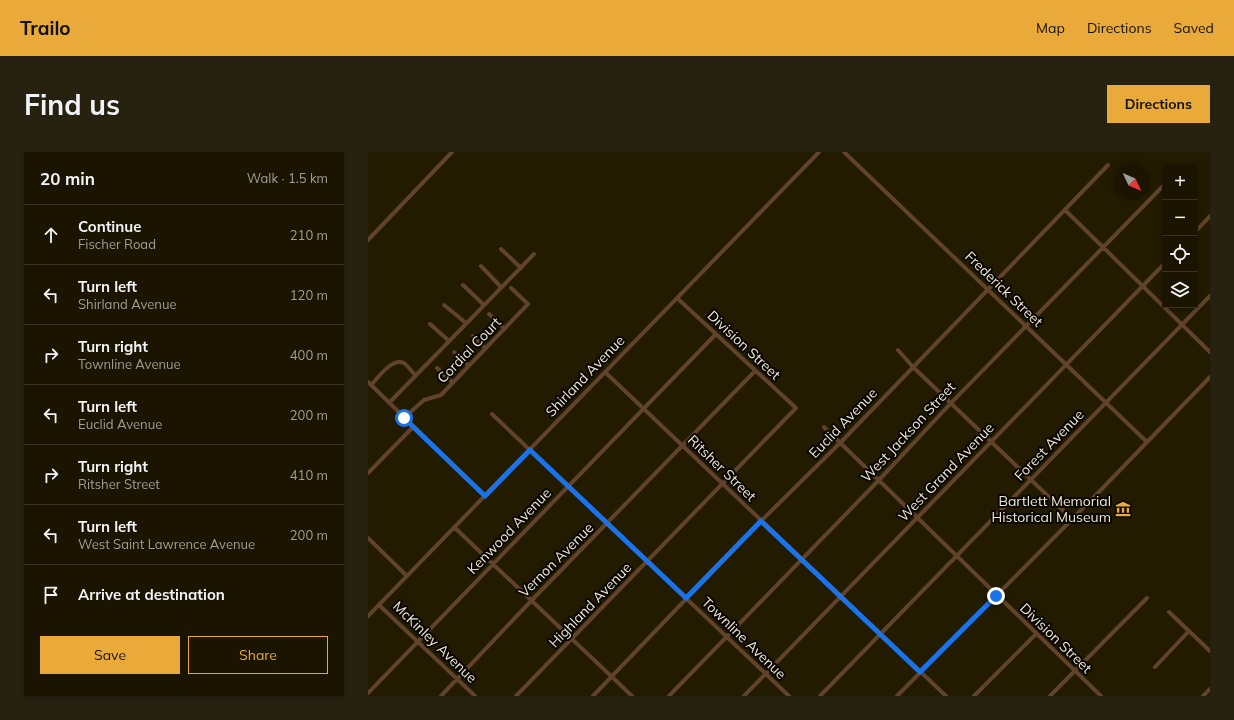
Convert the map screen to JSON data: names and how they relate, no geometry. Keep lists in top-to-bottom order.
{
  "streets": {
    "street": [
      "Frederick Street",
      "Division Street",
      "Cordial Court",
      "Shirland Avenue",
      "Euclid Avenue",
      "West Jackson Street",
      "Forest Avenue",
      "Ritsher Street",
      "West Grand Avenue",
      "Kenwood Avenue",
      "Vernon Avenue",
      "Highland Avenue",
      "Townline Avenue",
      "McKinley Avenue"
    ]
  },
  "crossings": [
    ["Frederick Street", "Euclid Avenue"],
    ["Frederick Street", "West Jackson Street"],
    ["Frederick Street", "Forest Avenue"],
    ["Frederick Street", "West Grand Avenue"],
    ["Division Street", "Shirland Avenue"],
    ["Division Street", "Euclid Avenue"],
    ["Division Street", "West Jackson Street"],
    ["Division Street", "Forest Avenue"],
    ["Division Street", "West Grand Avenue"],
    ["Division Street", "Kenwood Avenue"],
    ["Division Street", "Vernon Avenue"],
    ["Division Street", "Highland Avenue"],
    ["Shirland Avenue", "Ritsher Street"],
    ["Shirland Avenue", "Townline Avenue"],
    ["Shirland Avenue", "McKinley Avenue"],
    ["Euclid Avenue", "Ritsher Street"],
    ["Euclid Avenue", "Townline Avenue"],
    ["West Jackson Street", "Ritsher Street"],
    ["West Jackson Street", "Townline Avenue"],
    ["Forest Avenue", "Ritsher Street"],
    ["Ritsher Street", "West Grand Avenue"],
    ["Ritsher Street", "Kenwood Avenue"],
    ["Ritsher Street", "Vernon Avenue"],
    ["Ritsher Street", "Highland Avenue"],
    ["West Grand Avenue", "Townline Avenue"],
    ["Kenwood Avenue", "Townline Avenue"],
    ["Kenwood Avenue", "McKinley Avenue"],
    ["Vernon Avenue", "Townline Avenue"],
    ["Vernon Avenue", "McKinley Avenue"],
    ["Highland Avenue", "Townline Avenue"]
  ],
  "places": {
    "museum": ["Bartlett Memorial Historical Museum"]
  },
  "north": "bottom right",
  "page": {
    "header": "Trailo",
    "nav": ["Map", "Directions", "Saved"],
    "buttons": [
      "Directions",
      ["Save", "Share"]
    ],
    "title": "Find us",
    "heading": ["20 min", "Walk · 1.5 km"],
    "map_buttons": ["+", "−"],
    "list": [
      ["Continue", "Fischer Road", "210 m"],
      ["Turn left", "Shirland Avenue", "120 m"],
      ["Turn right", "Townline Avenue", "400 m"],
      ["Turn left", "Euclid Avenue", "200 m"],
      ["Turn right", "Ritsher Street", "410 m"],
      ["Turn left", "West Saint Lawrence Avenue", "200 m"],
      "Arrive at destination"
    ]
  }
}
